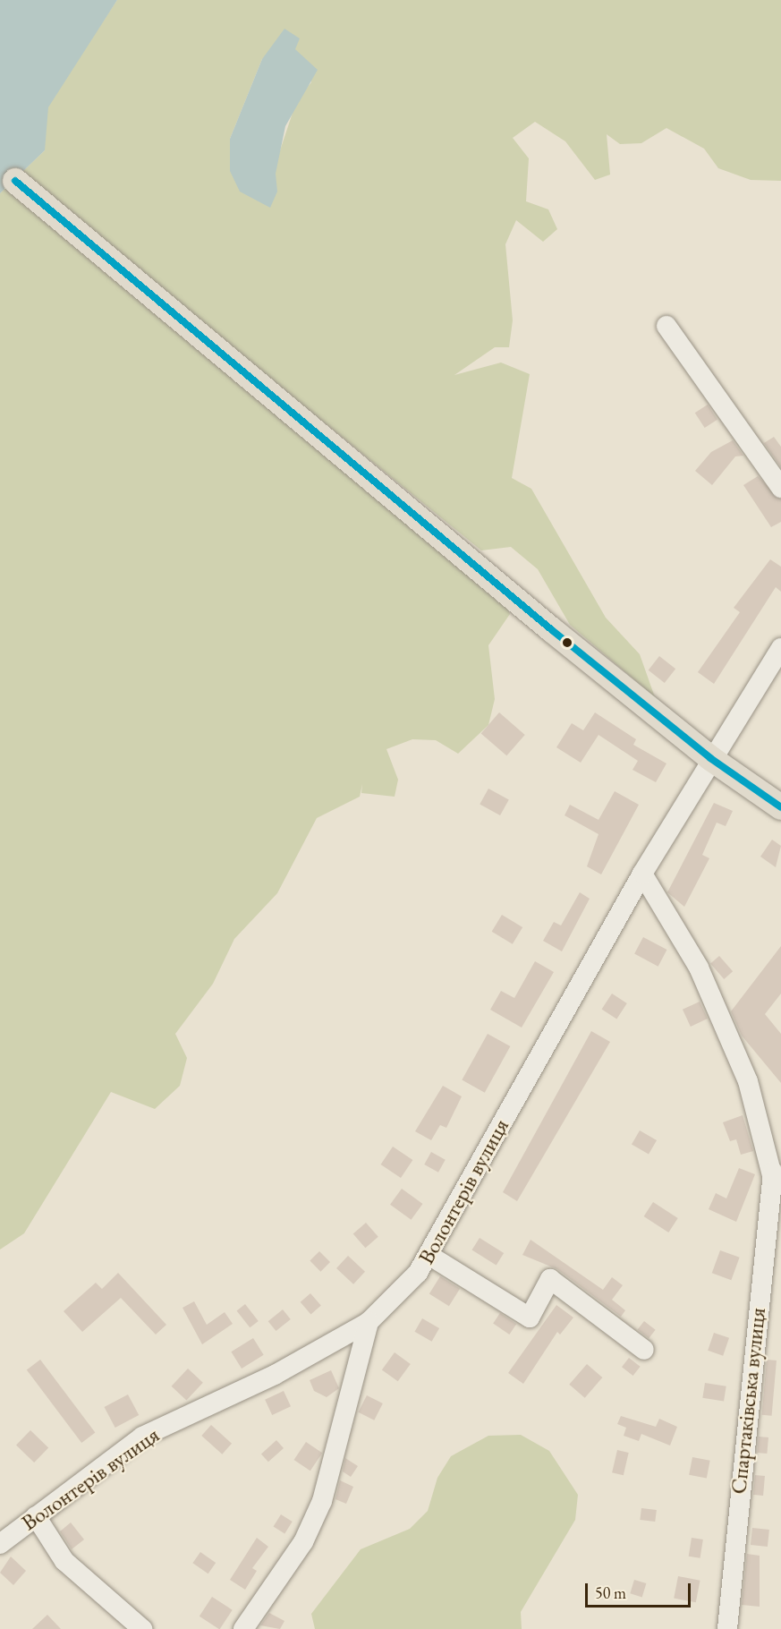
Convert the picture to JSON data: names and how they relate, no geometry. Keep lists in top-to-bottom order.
{
  "streets": {
    "street": ["Волонтерів вулиця", "Спартаківська вулиця"]
  },
  "scale_bar": "50 m"
}
